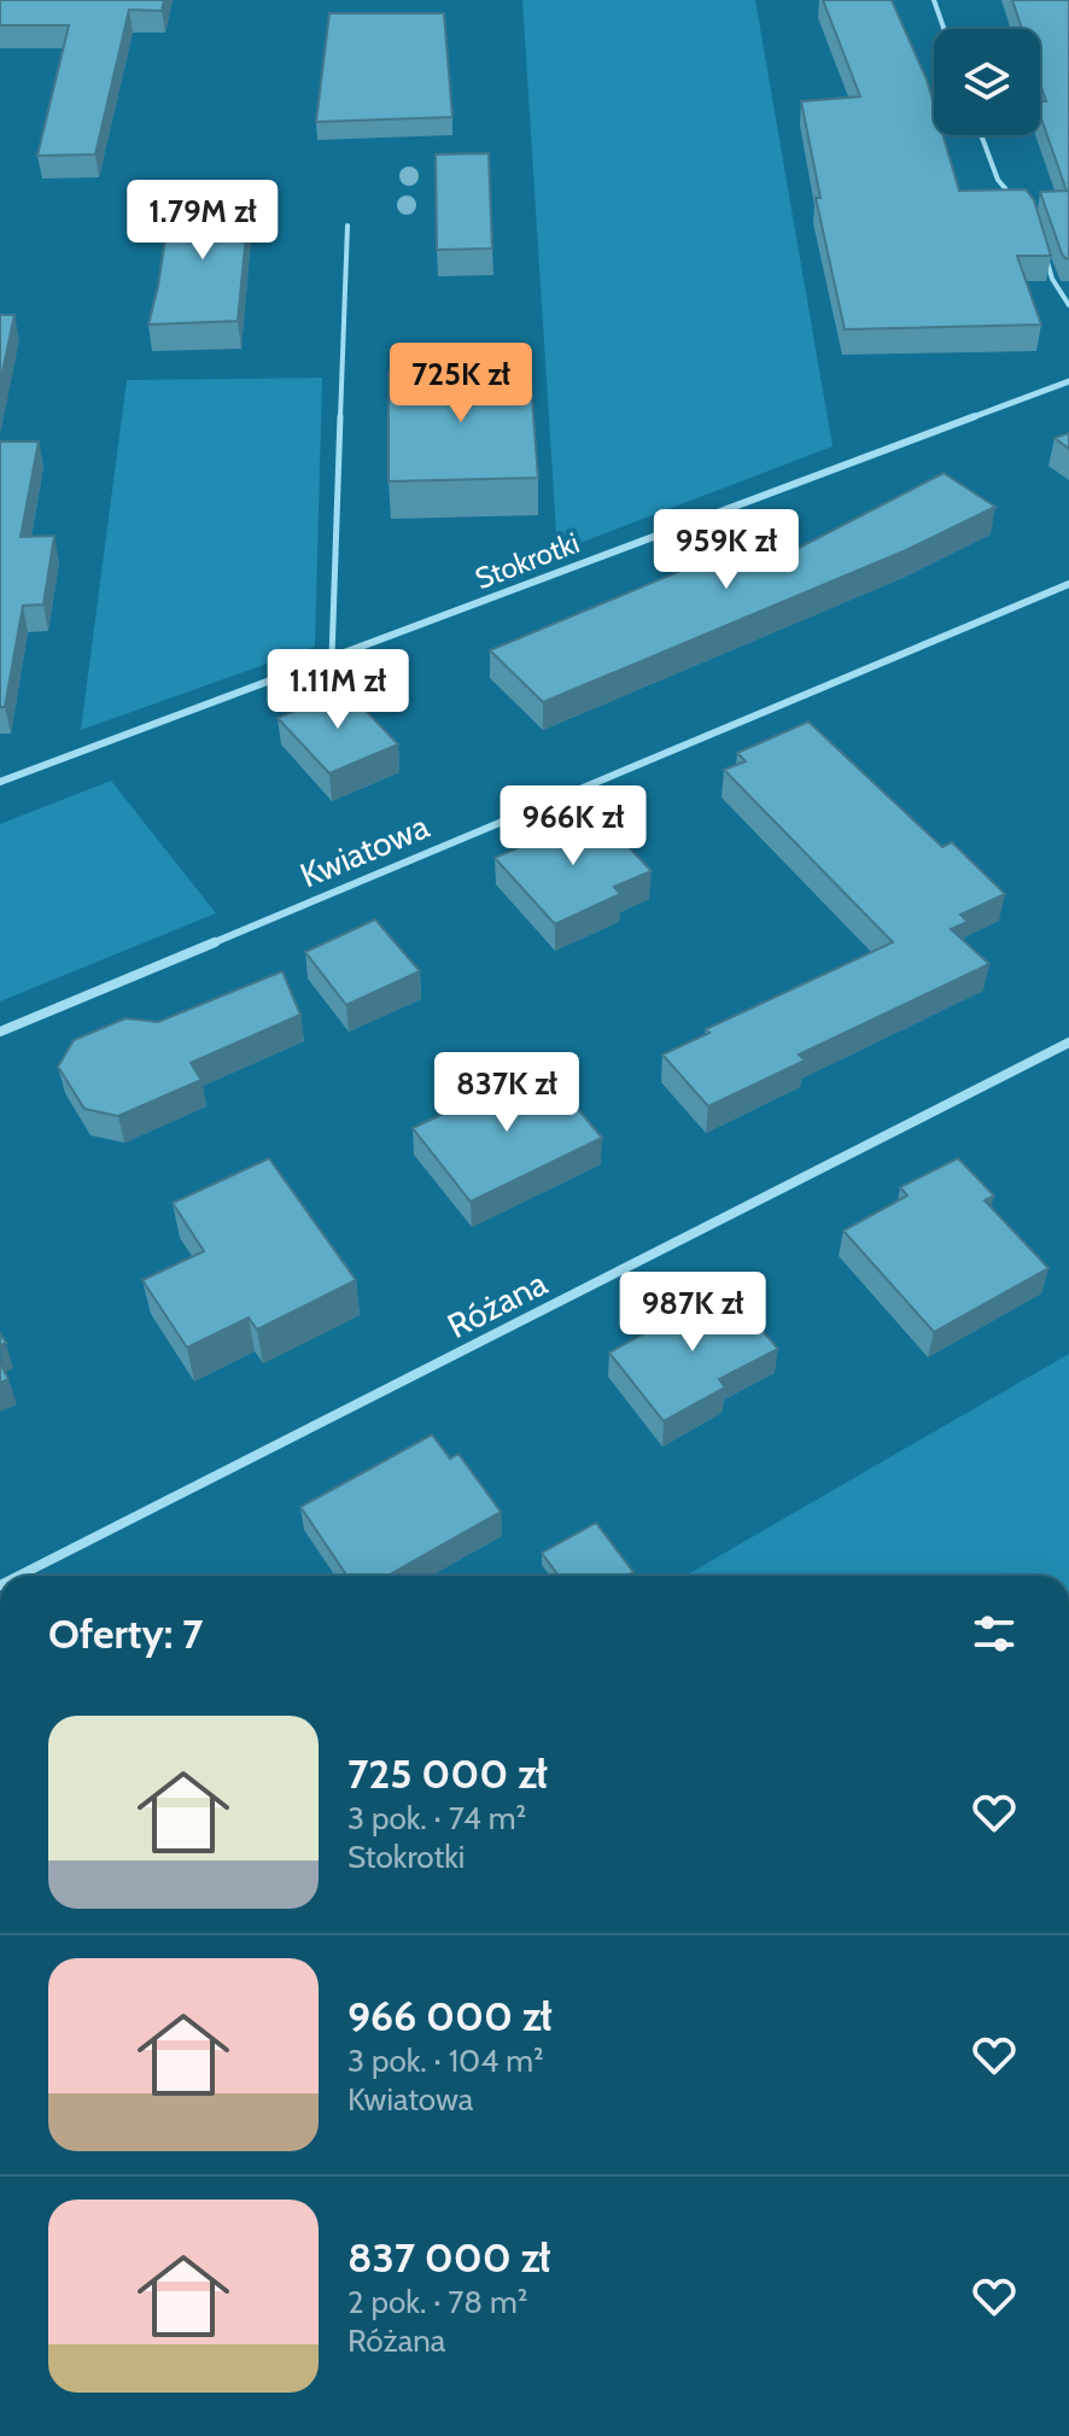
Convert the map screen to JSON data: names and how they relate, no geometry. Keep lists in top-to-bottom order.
{
  "streets": {
    "street": ["Stokrotki", "Kwiatowa", "Różana"]
  },
  "page": {
    "price": [
      "1.79M zł",
      "725K zł",
      "959K zł",
      "1.11M zł",
      "966K zł",
      "837K zł",
      "987K zł"
    ],
    "heading": "Oferty: 7",
    "list": [
      {
        "name": "725 000 zł",
        "note": "3 pok. · 74 m² · Stokrotki"
      },
      {
        "name": "966 000 zł",
        "note": "3 pok. · 104 m² · Kwiatowa"
      },
      {
        "name": "837 000 zł",
        "note": "2 pok. · 78 m² · Różana"
      }
    ]
  }
}
